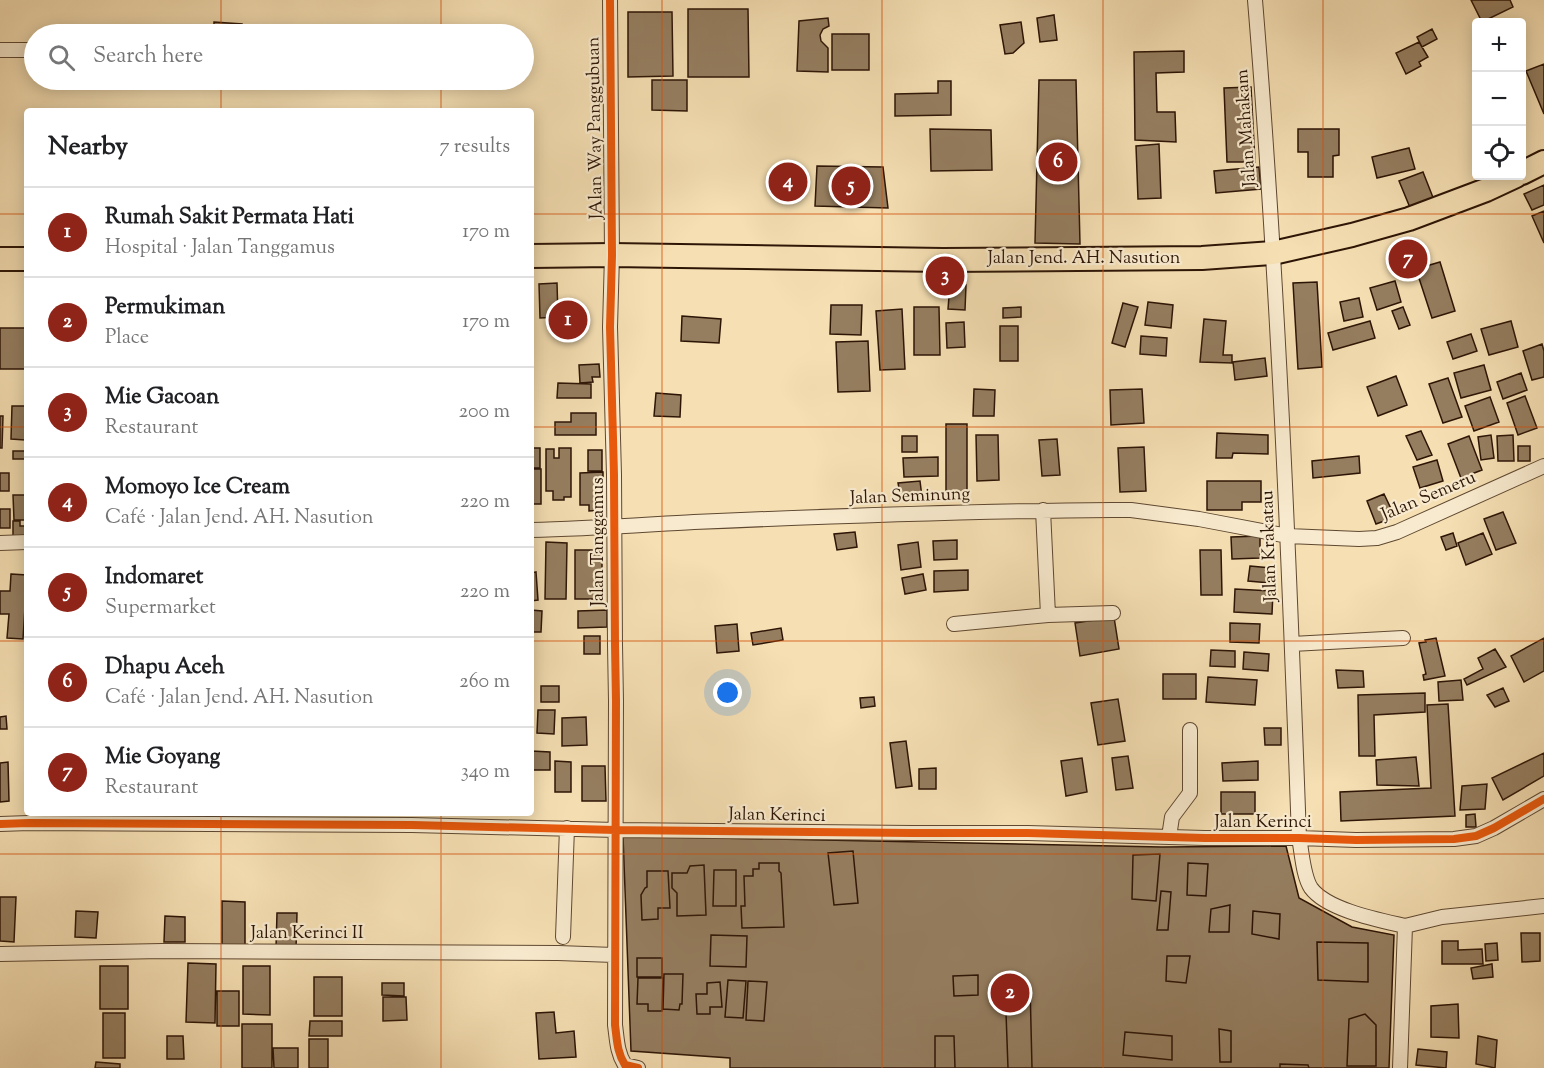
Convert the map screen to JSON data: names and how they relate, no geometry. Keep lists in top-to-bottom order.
{
  "streets": {
    "highway": ["Jalan Jend. AH. Nasution"],
    "street": [
      "JAlan Way Panggubuan",
      "Jalan Mahakam",
      "Jalan Seminung",
      "Jalan Semeru",
      "Jalan Tanggamus",
      "Jalan Krakatau",
      "Jalan Kerinci",
      "Jalan Kerinci II"
    ]
  },
  "crossings": [
    ["JAlan Way Panggubuan", "Jalan Jend. AH. Nasution"],
    ["JAlan Way Panggubuan", "Jalan Tanggamus"],
    ["Jalan Mahakam", "Jalan Jend. AH. Nasution"],
    ["Jalan Mahakam", "Jalan Krakatau"],
    ["Jalan Jend. AH. Nasution", "Jalan Tanggamus"],
    ["Jalan Jend. AH. Nasution", "Jalan Krakatau"],
    ["Jalan Seminung", "Jalan Semeru"],
    ["Jalan Seminung", "Jalan Tanggamus"],
    ["Jalan Seminung", "Jalan Krakatau"],
    ["Jalan Semeru", "Jalan Krakatau"],
    ["Jalan Tanggamus", "Jalan Kerinci"],
    ["Jalan Tanggamus", "Jalan Kerinci II"],
    ["Jalan Krakatau", "Jalan Kerinci"]
  ],
  "page": {
    "map_buttons": ["+", "−"],
    "search": "Search here",
    "heading": ["Nearby", "7 results"],
    "pins": [
      "6",
      "4",
      "5",
      "7",
      "3",
      "1",
      "2"
    ],
    "list": [
      {
        "mark": "1",
        "name": "Rumah Sakit Permata Hati",
        "note": "Hospital · Jalan Tanggamus",
        "value": "170 m"
      },
      {
        "mark": "2",
        "name": "Permukiman",
        "note": "Place",
        "value": "170 m"
      },
      {
        "mark": "3",
        "name": "Mie Gacoan",
        "note": "Restaurant",
        "value": "200 m"
      },
      {
        "mark": "4",
        "name": "Momoyo Ice Cream",
        "note": "Café · Jalan Jend. AH. Nasution",
        "value": "220 m"
      },
      {
        "mark": "5",
        "name": "Indomaret",
        "note": "Supermarket",
        "value": "220 m"
      },
      {
        "mark": "6",
        "name": "Dhapu Aceh",
        "note": "Café · Jalan Jend. AH. Nasution",
        "value": "260 m"
      },
      {
        "mark": "7",
        "name": "Mie Goyang",
        "note": "Restaurant",
        "value": "340 m"
      }
    ]
  }
}
